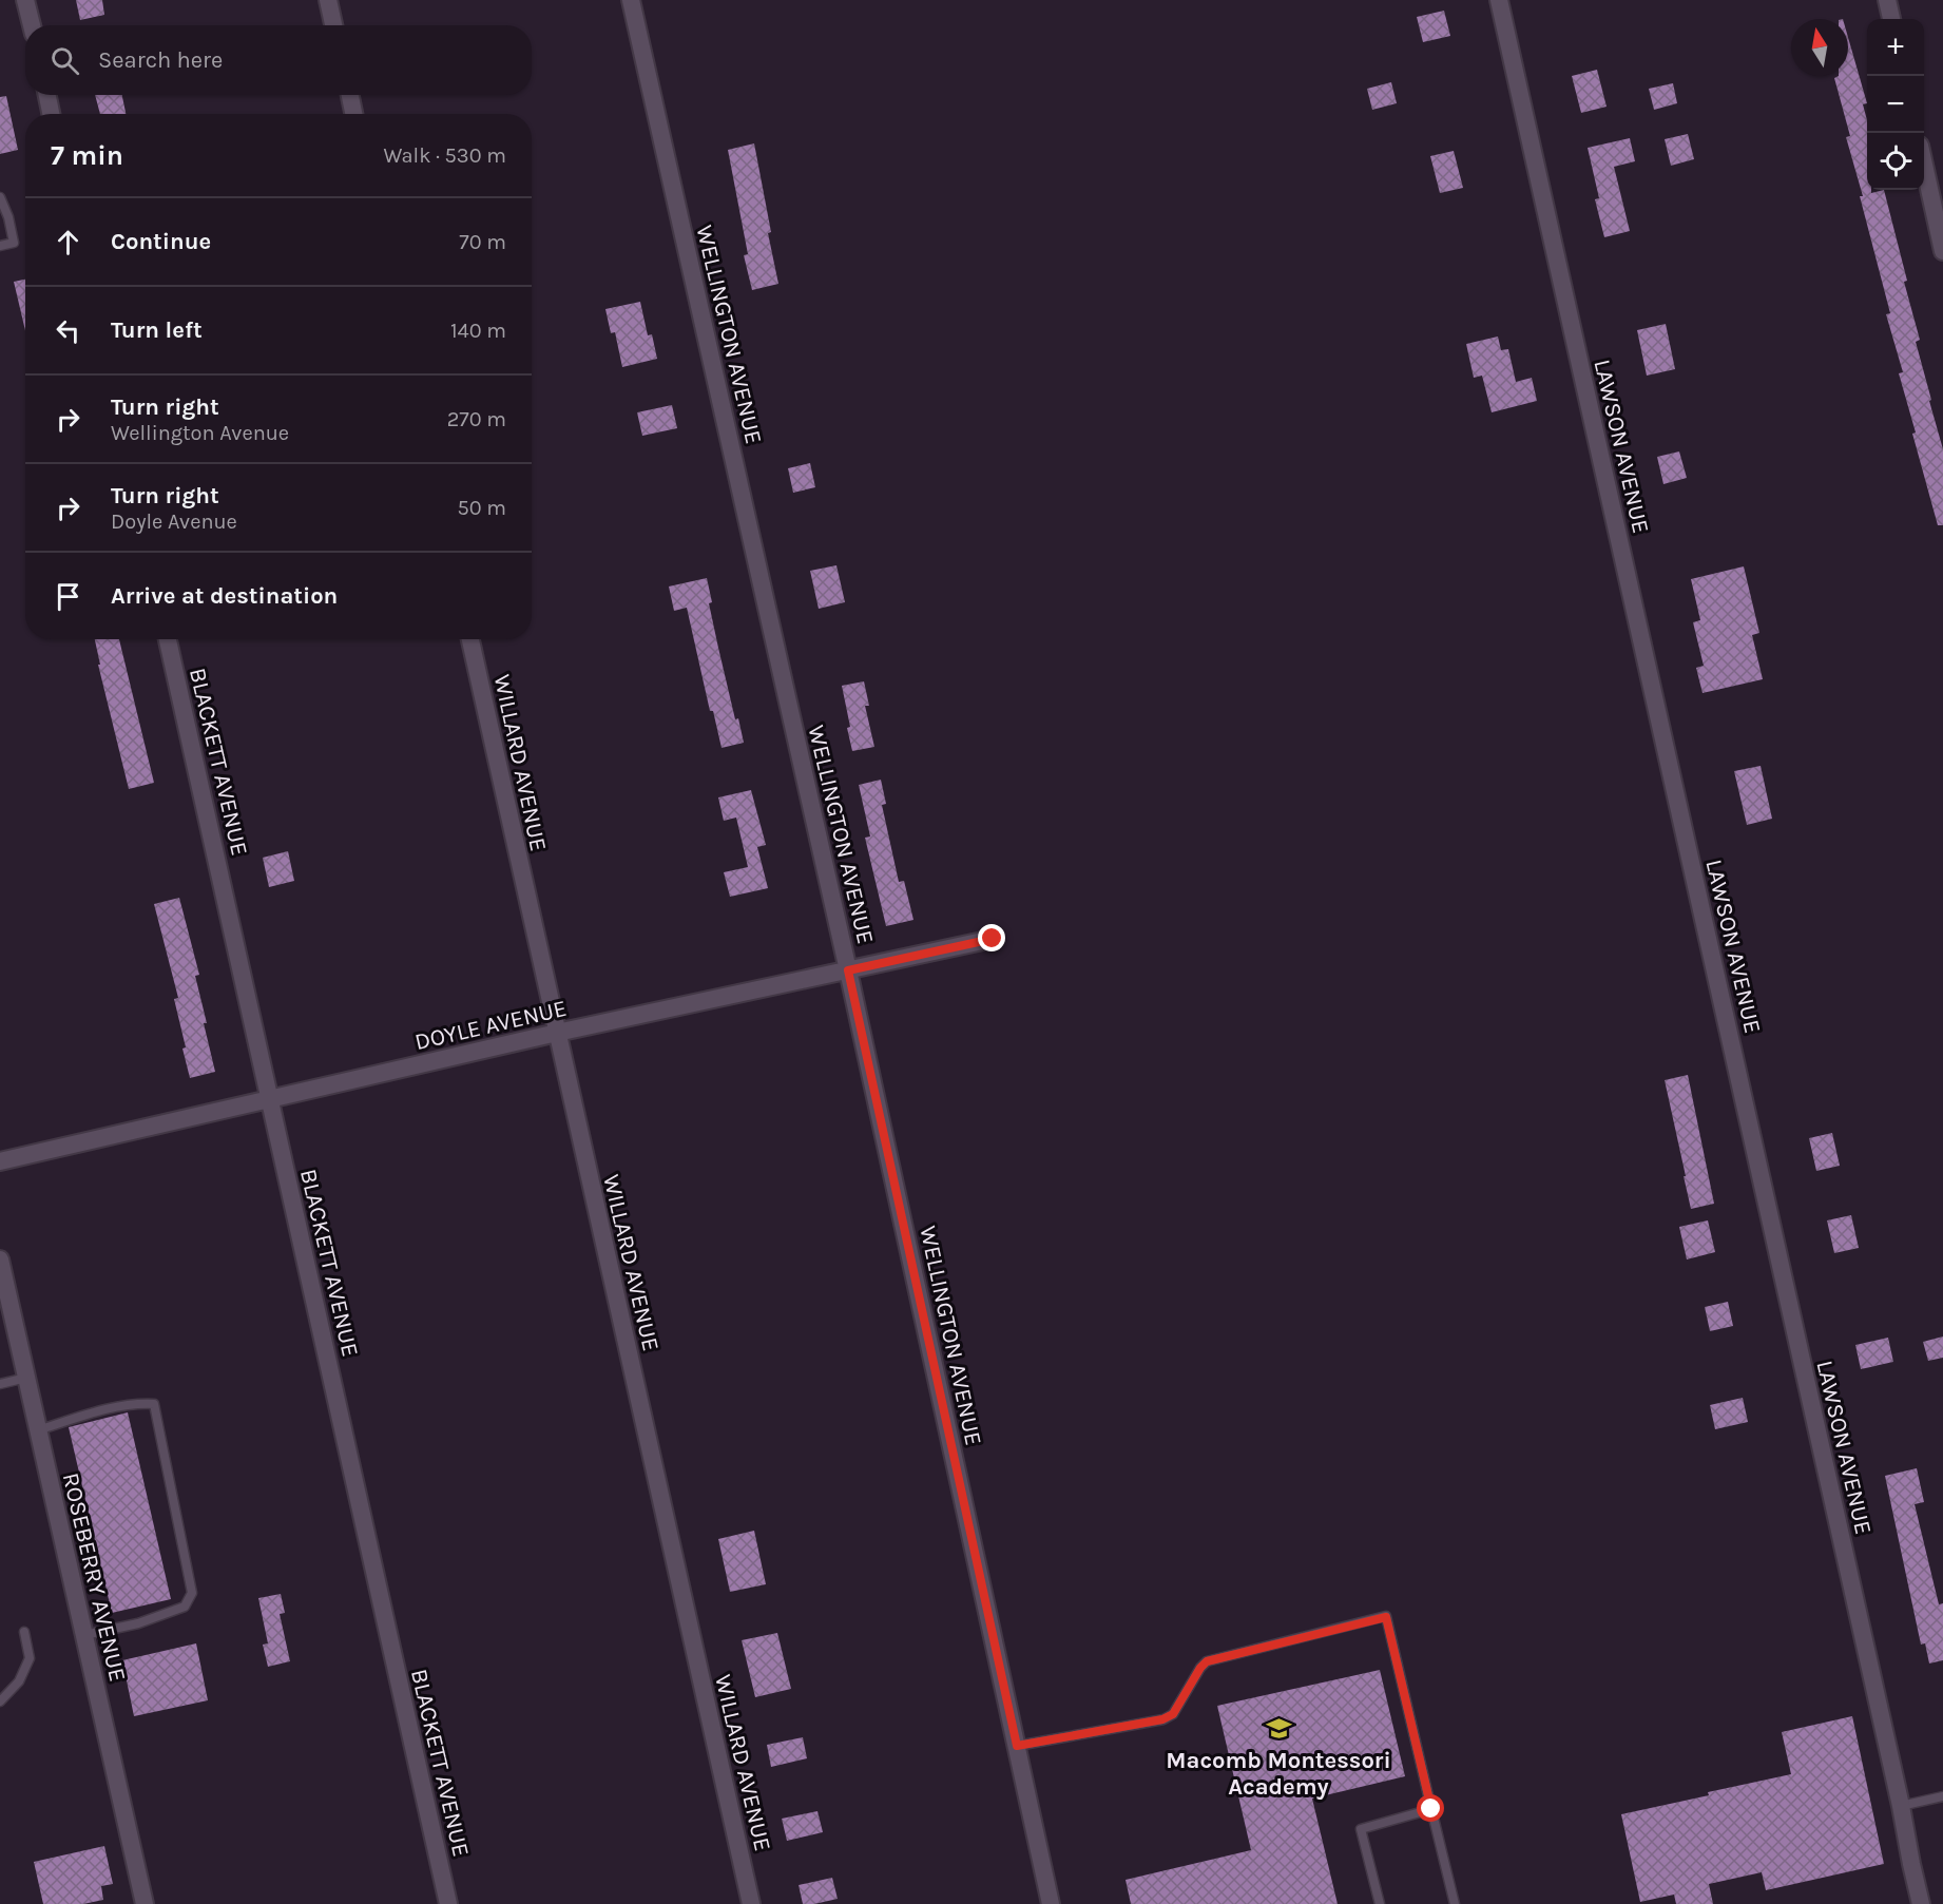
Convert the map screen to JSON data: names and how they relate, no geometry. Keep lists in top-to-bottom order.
{
  "streets": {
    "street": [
      "WELLINGTON AVENUE",
      "LAWSON AVENUE",
      "BLACKETT AVENUE",
      "WILLARD AVENUE",
      "DOYLE AVENUE",
      "ROSEBERRY AVENUE"
    ]
  },
  "crossings": [
    ["WELLINGTON AVENUE", "DOYLE AVENUE"],
    ["BLACKETT AVENUE", "DOYLE AVENUE"],
    ["WILLARD AVENUE", "DOYLE AVENUE"]
  ],
  "places": {
    "school or university": ["Macomb Montessori Academy"]
  },
  "north": "top",
  "page": {
    "map_buttons": ["+", "−"],
    "search": "Search here",
    "heading": ["7 min", "Walk · 530 m"],
    "list": [
      ["Continue", "70 m"],
      ["Turn left", "140 m"],
      ["Turn right", "Wellington Avenue", "270 m"],
      ["Turn right", "Doyle Avenue", "50 m"],
      "Arrive at destination"
    ]
  }
}
